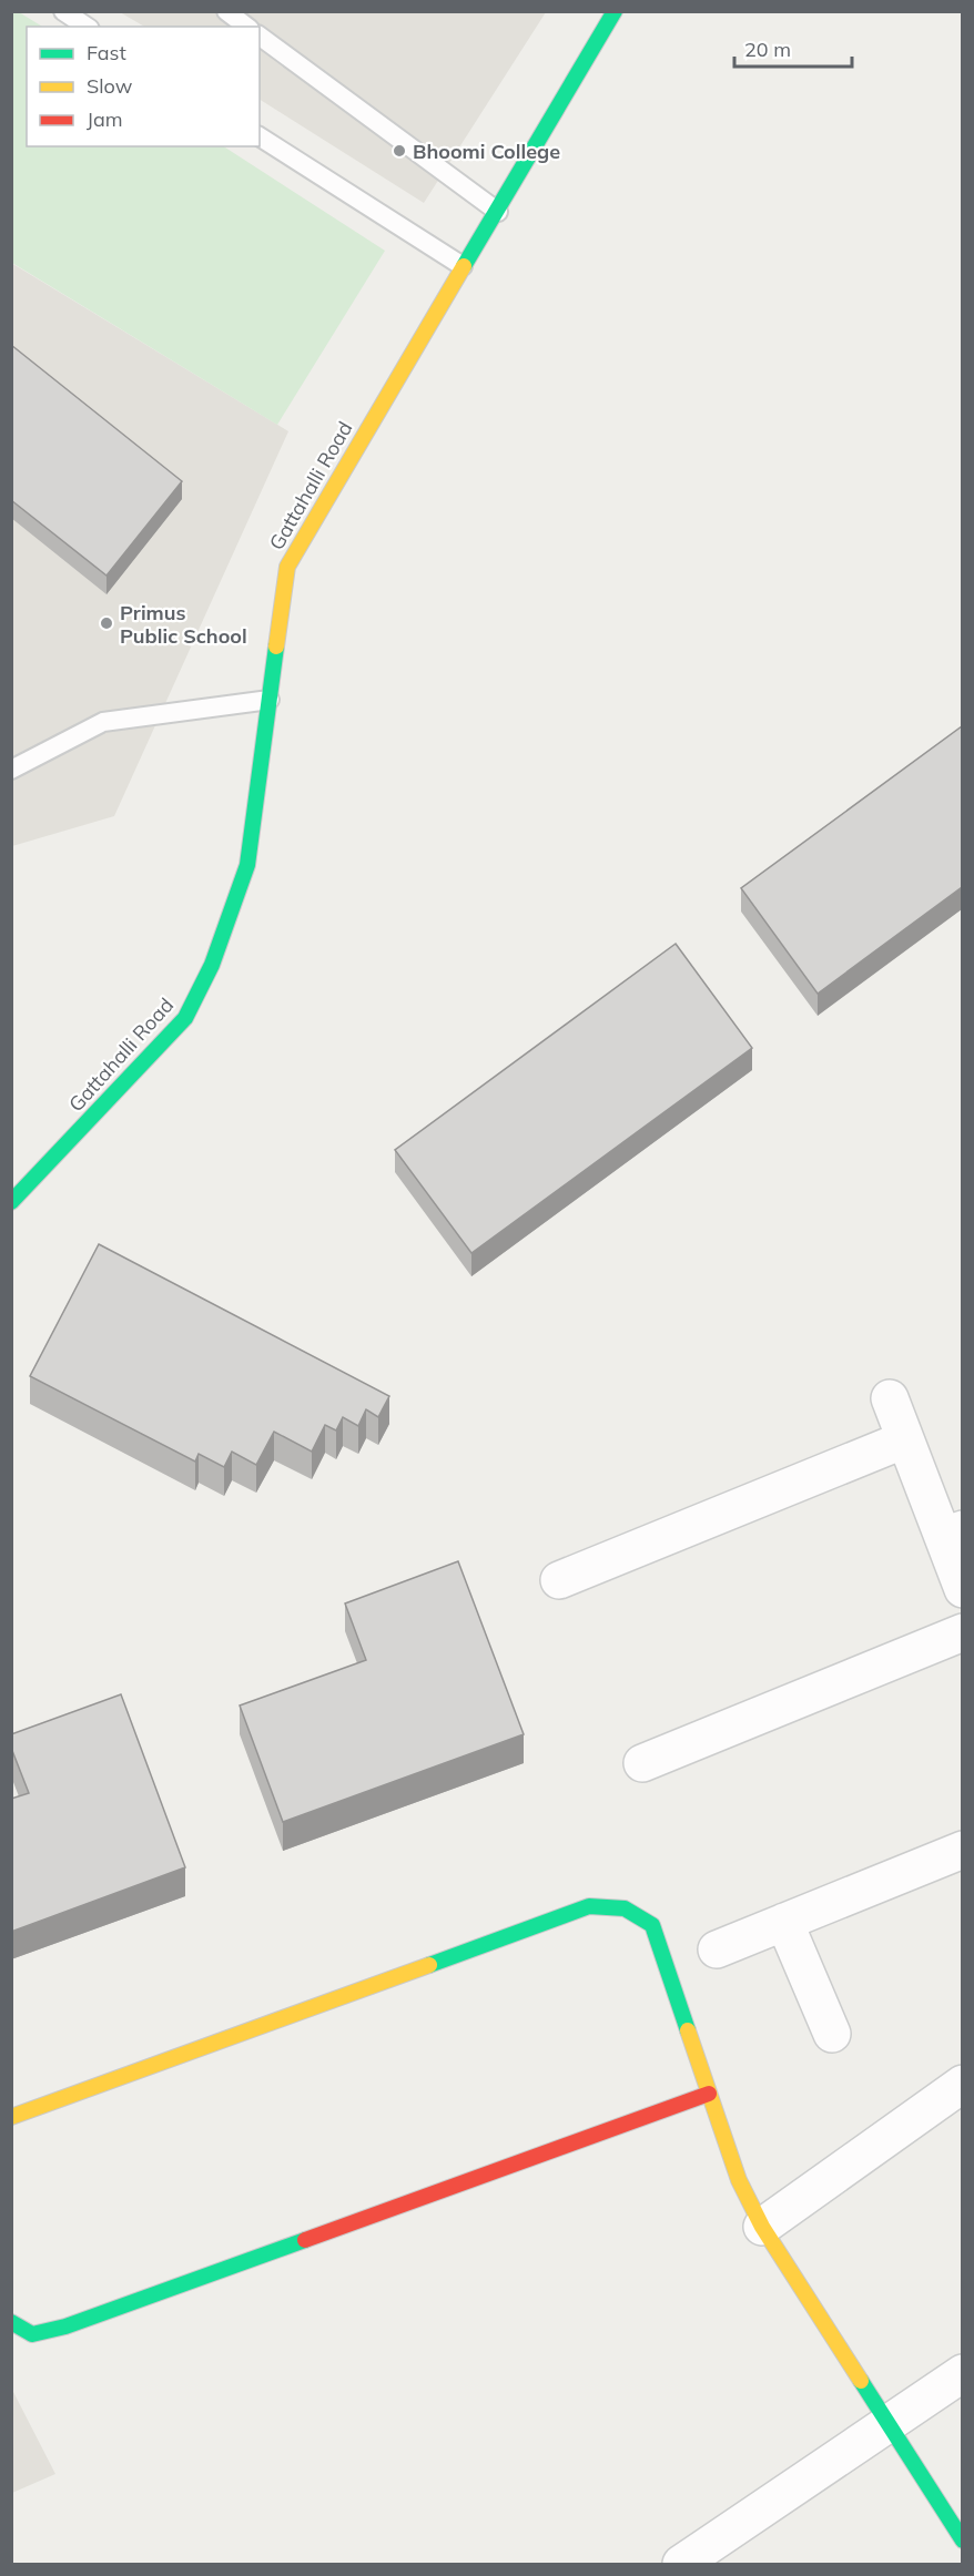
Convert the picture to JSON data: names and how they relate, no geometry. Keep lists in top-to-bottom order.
{
  "streets": {
    "street": ["Gattahalli Road"]
  },
  "places": ["Bhoomi College", "Primus Public School"],
  "legend": ["Fast", "Slow", "Jam"],
  "scale_bar": "20 m"
}
